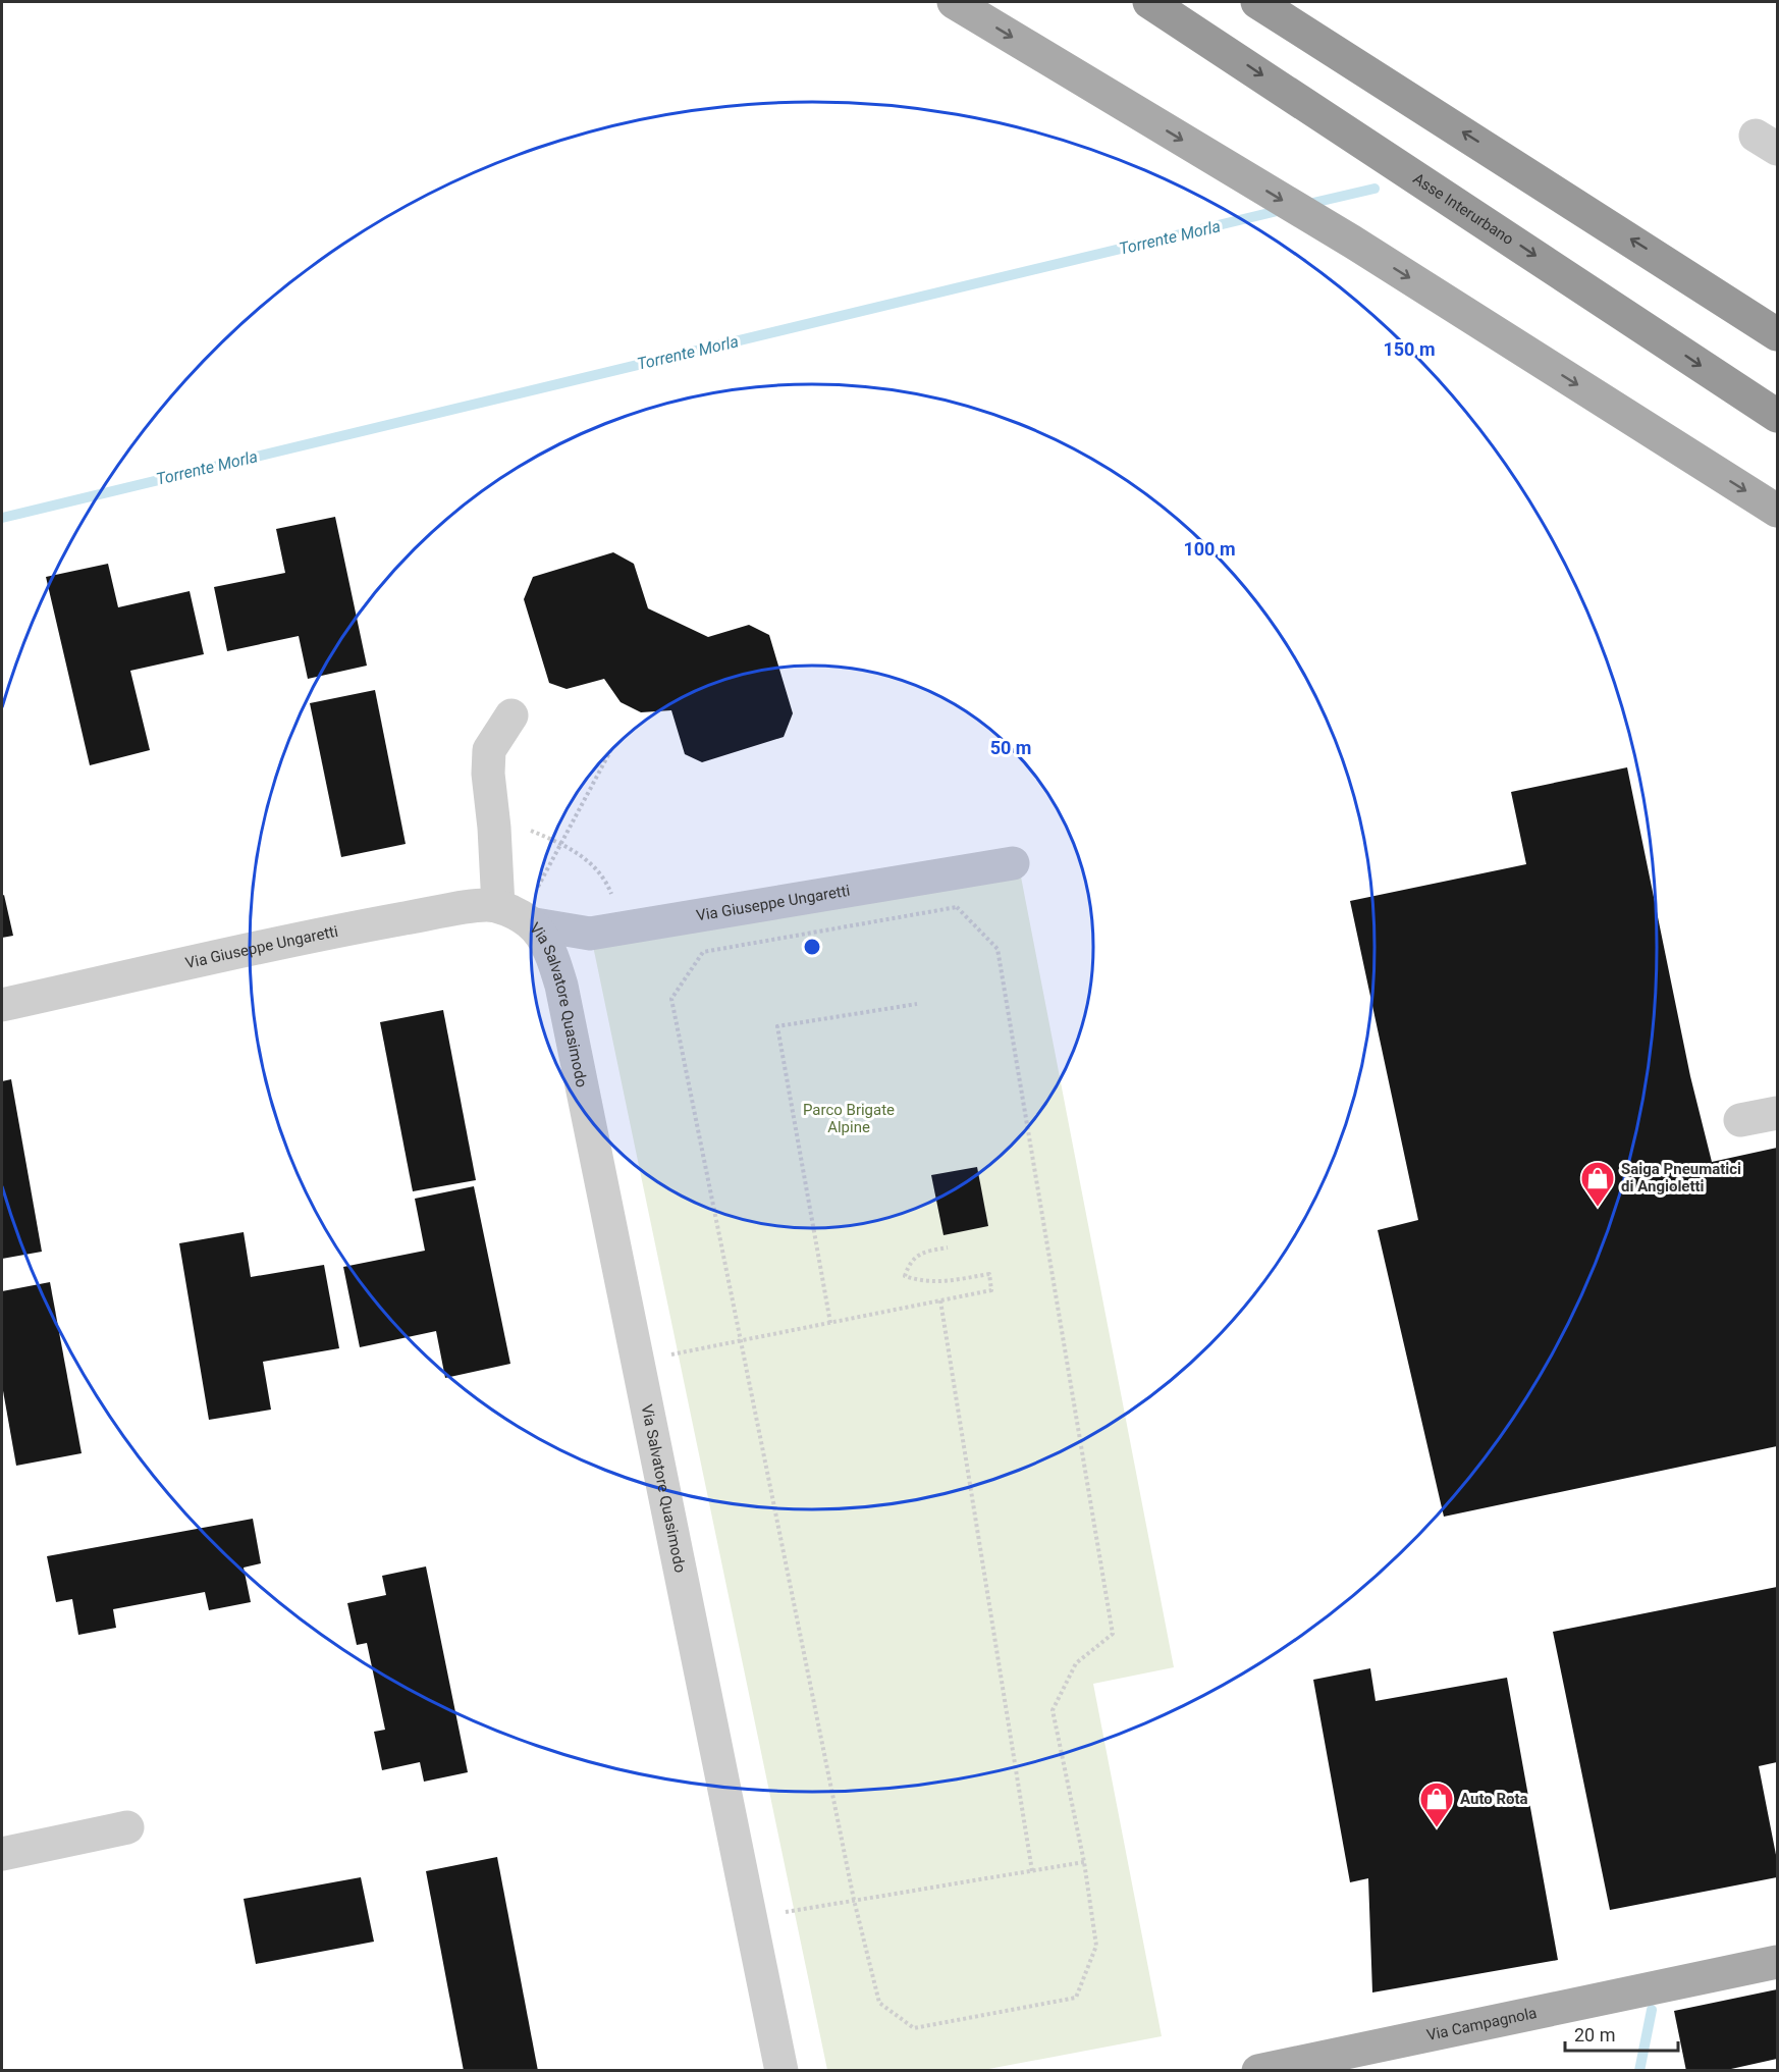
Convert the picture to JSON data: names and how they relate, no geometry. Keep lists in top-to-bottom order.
{
  "streets": {
    "highway": ["Asse Interurbano"],
    "main road": ["Via Campagnola"],
    "street": ["Via Giuseppe Ungaretti", "Via Salvatore Quasimodo"]
  },
  "crossings": [
    ["Via Giuseppe Ungaretti", "Via Salvatore Quasimodo"]
  ],
  "water": ["Torrente Morla"],
  "parks": ["Parco Brigate Alpine"],
  "places": {
    "shop": ["Saiga Pneumatici di Angioletti", "Auto Rota"]
  },
  "scale_bar": "20 m",
  "rings": ["150 m", "100 m", "50 m"]
}
